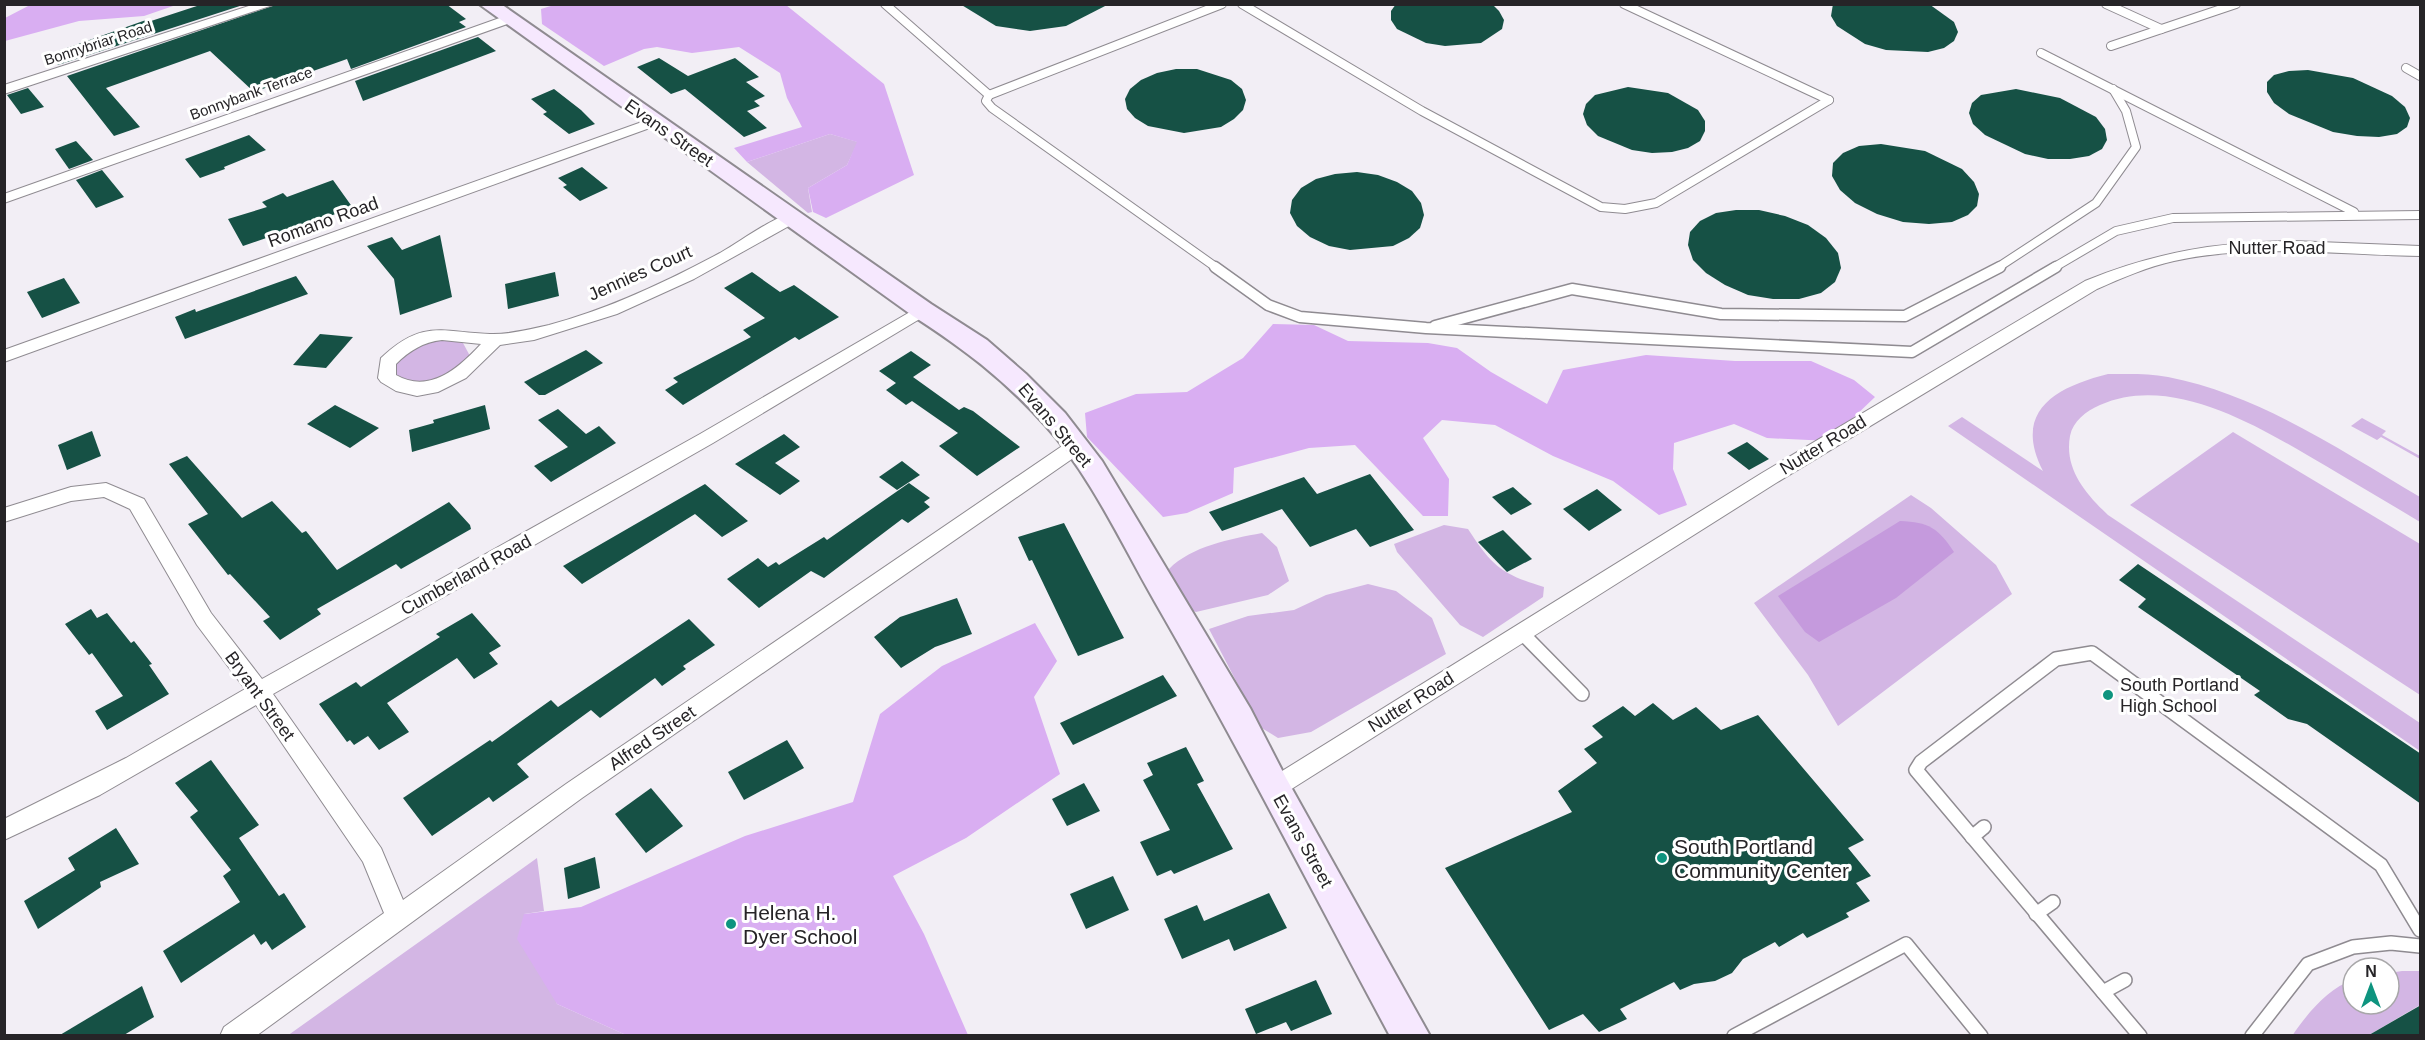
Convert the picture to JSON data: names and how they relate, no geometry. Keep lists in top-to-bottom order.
{
  "streets": {
    "street": [
      "Bonnybriar Road",
      "Bonnybank Terrace",
      "Evans Street",
      "Romano Road",
      "Nutter Road",
      "Jennies Court",
      "Cumberland Road",
      "Bryant Street",
      "Alfred Street"
    ]
  },
  "crossings": [
    ["Bonnybank Terrace", "Evans Street"],
    ["Evans Street", "Romano Road"],
    ["Evans Street", "Nutter Road"],
    ["Evans Street", "Jennies Court"],
    ["Evans Street", "Cumberland Road"],
    ["Evans Street", "Alfred Street"],
    ["Cumberland Road", "Bryant Street"],
    ["Bryant Street", "Alfred Street"]
  ],
  "places": ["South Portland High School", "South Portland Community Center", "Helena H. Dyer School"],
  "north": "top"
}
